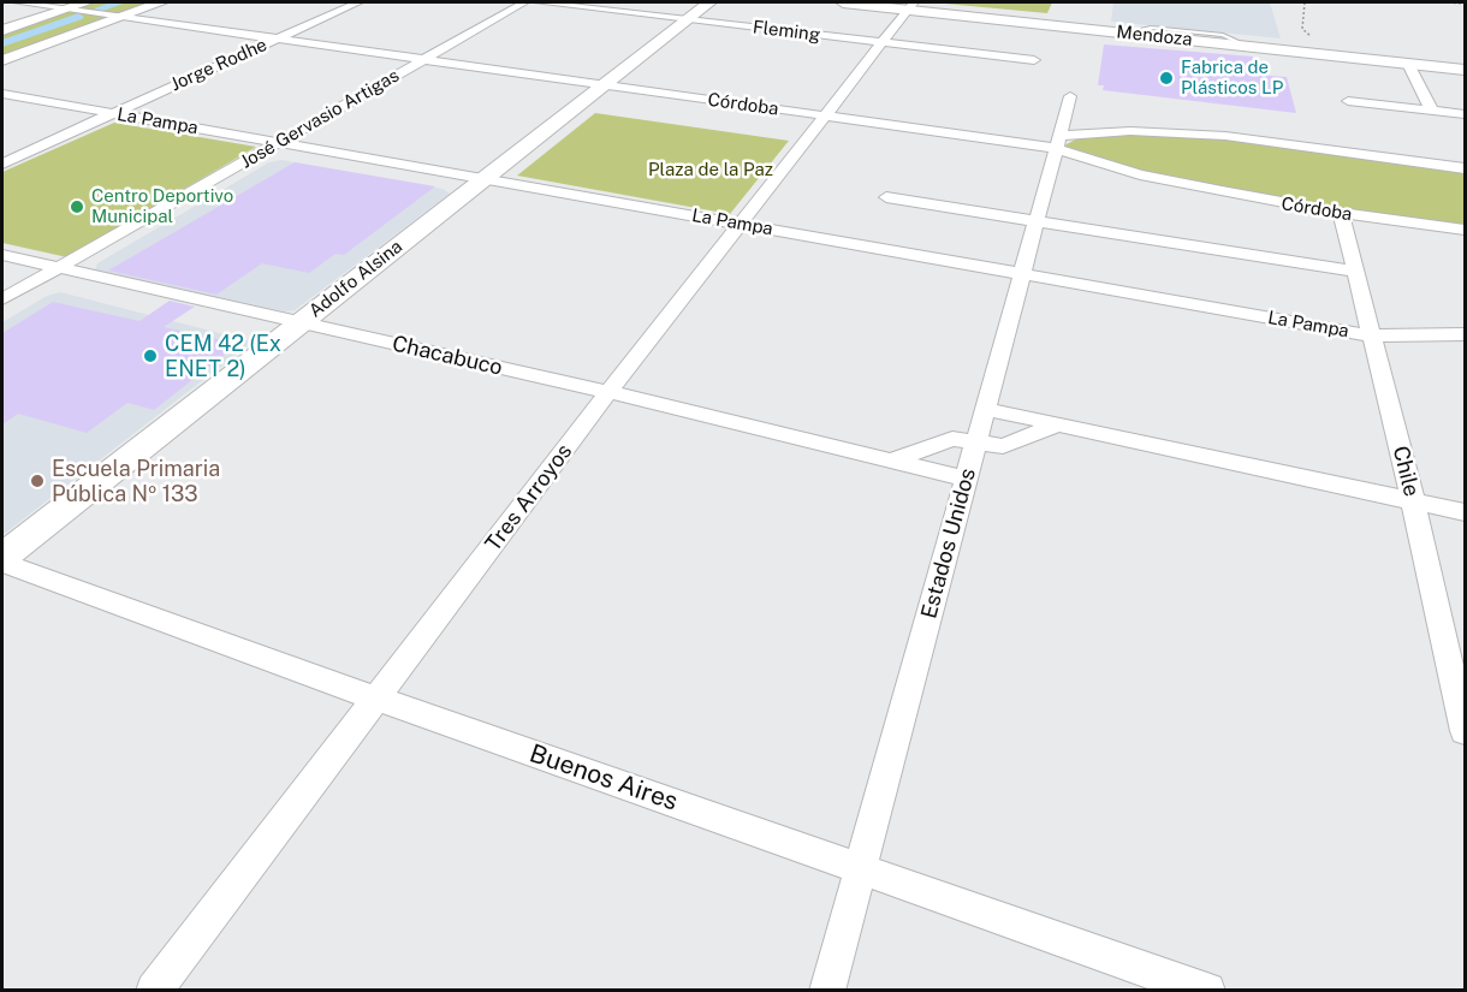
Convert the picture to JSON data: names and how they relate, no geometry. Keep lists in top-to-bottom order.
{
  "streets": {
    "main road": ["Mendoza", "Adolfo Alsina"],
    "street": [
      "Fleming",
      "Jorge Rodhe",
      "Córdoba",
      "José Gervasio Artigas",
      "La Pampa",
      "Chacabuco",
      "Chile",
      "Tres Arroyos",
      "Estados Unidos",
      "Buenos Aires"
    ]
  },
  "crossings": [
    ["Fleming", "Adolfo Alsina"],
    ["Fleming", "Tres Arroyos"],
    ["Mendoza", "Tres Arroyos"],
    ["Jorge Rodhe", "Córdoba"],
    ["Jorge Rodhe", "La Pampa"],
    ["Córdoba", "José Gervasio Artigas"],
    ["Córdoba", "Adolfo Alsina"],
    ["Córdoba", "Chile"],
    ["Córdoba", "Tres Arroyos"],
    ["Córdoba", "Estados Unidos"],
    ["José Gervasio Artigas", "La Pampa"],
    ["José Gervasio Artigas", "Chacabuco"],
    ["La Pampa", "Adolfo Alsina"],
    ["La Pampa", "Chile"],
    ["La Pampa", "Tres Arroyos"],
    ["La Pampa", "Estados Unidos"],
    ["Adolfo Alsina", "Chacabuco"],
    ["Chacabuco", "Tres Arroyos"],
    ["Chacabuco", "Estados Unidos"],
    ["Tres Arroyos", "Buenos Aires"],
    ["Estados Unidos", "Buenos Aires"]
  ],
  "parks": ["Plaza de la Paz"],
  "places": [
    "Fabrica de Plásticos LP",
    "Centro Deportivo Municipal",
    "CEM 42 (Ex ENET 2)",
    "Escuela Primaria Pública Nº 133"
  ]
}
